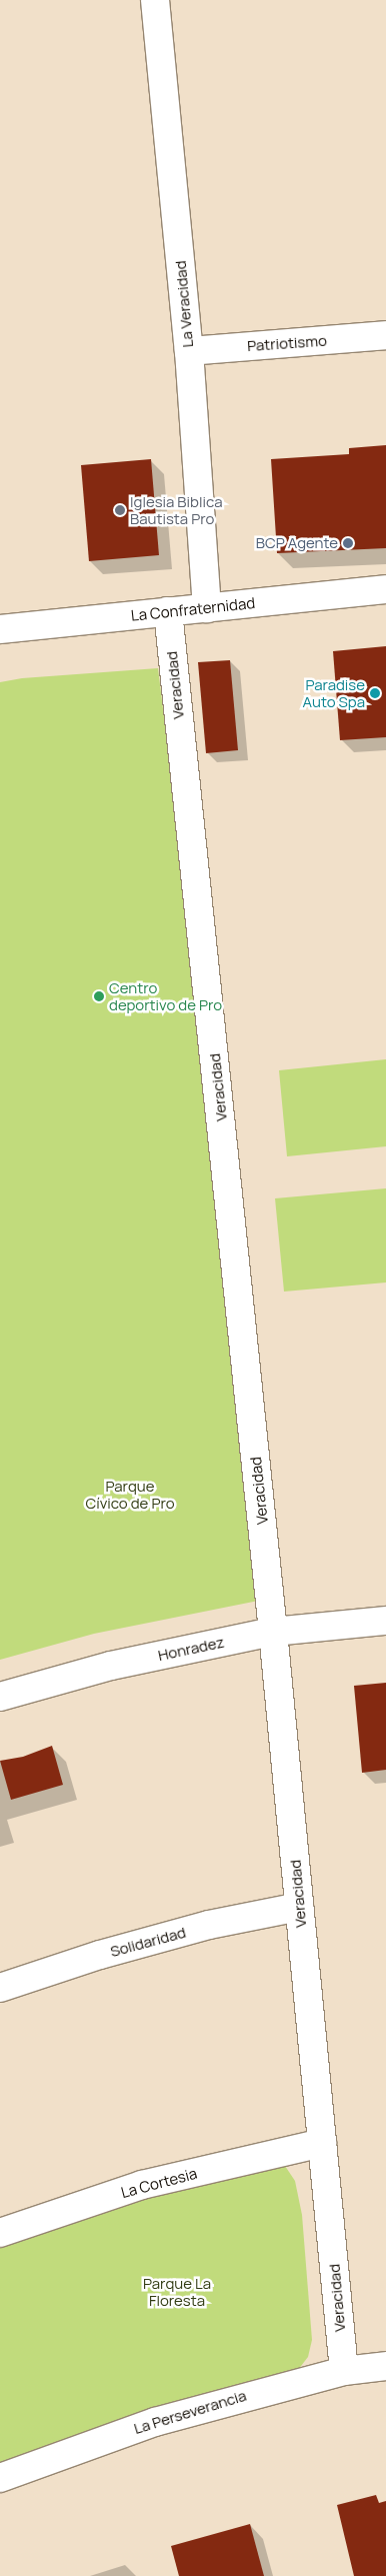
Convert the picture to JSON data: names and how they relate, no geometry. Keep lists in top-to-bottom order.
{
  "streets": {
    "street": [
      "La Veracidad",
      "Patriotismo",
      "La Confraternidad",
      "Veracidad",
      "Honradez",
      "Solidaridad",
      "La Cortesia",
      "La Perseverancia"
    ]
  },
  "crossings": [
    ["La Veracidad", "Patriotismo"],
    ["La Veracidad", "La Confraternidad"],
    ["La Confraternidad", "Veracidad"],
    ["Veracidad", "Honradez"],
    ["Veracidad", "Solidaridad"],
    ["Veracidad", "La Cortesia"],
    ["Veracidad", "La Perseverancia"]
  ],
  "parks": ["Parque Cívico de Pro", "Parque La Floresta"],
  "places": [
    "Iglesia Biblica Bautista Pro",
    "BCP Agente",
    "Paradise Auto Spa",
    "Centro deportivo de Pro"
  ]
}
